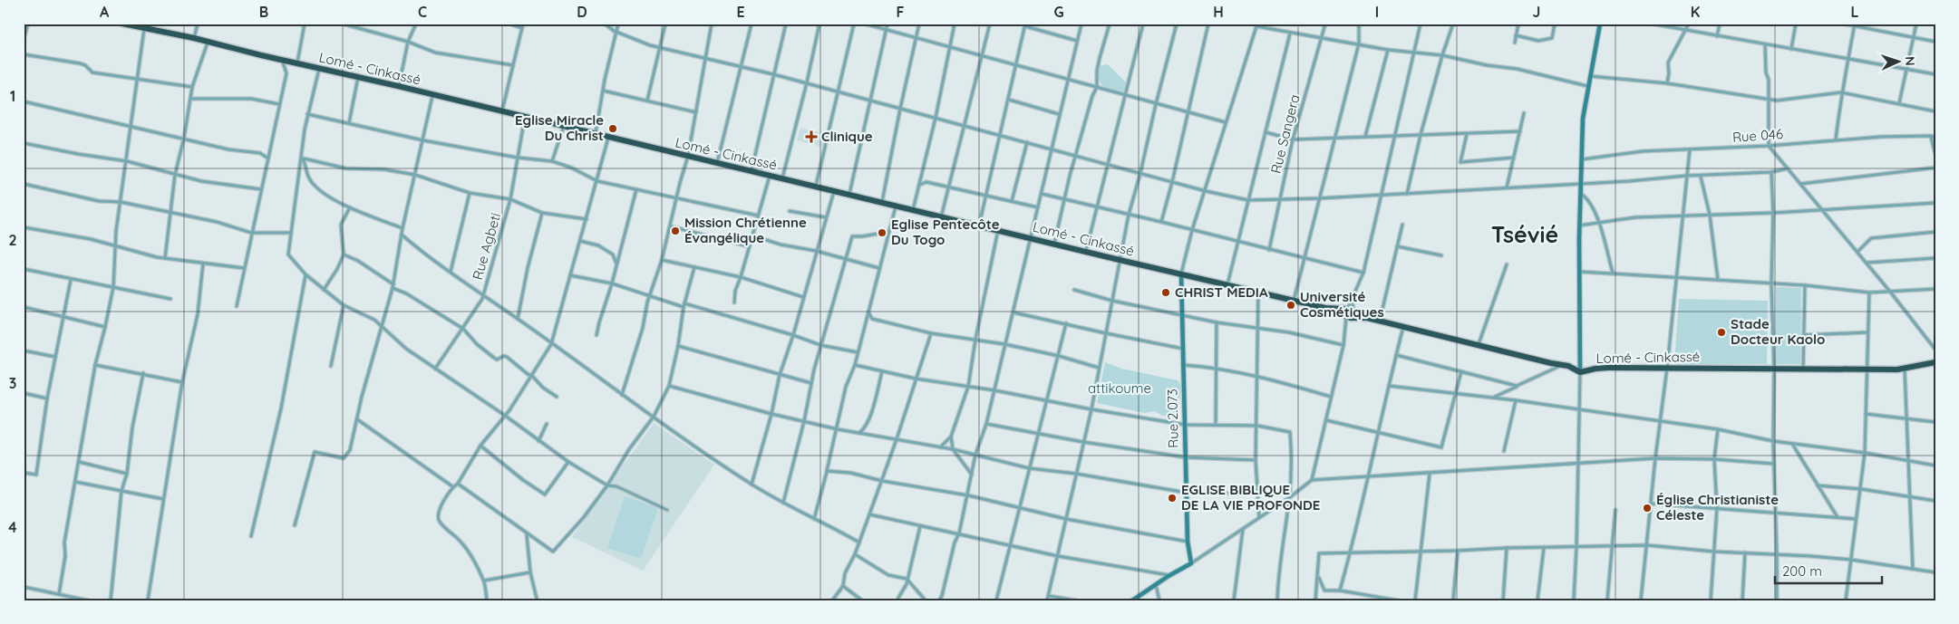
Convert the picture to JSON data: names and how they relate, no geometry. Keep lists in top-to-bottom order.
{
  "streets": {
    "highway": ["Lomé - Cinkassé"],
    "street": [
      "Rue Sangera",
      "Rue 046",
      "Rue Agbeti",
      "Rue 2.073"
    ]
  },
  "crossings": [
    ["Lomé - Cinkassé", "Rue Agbeti"],
    ["Lomé - Cinkassé", "Rue 2.073"]
  ],
  "districts": ["Tsévié"],
  "parks": ["attikoume"],
  "places": {
    "other": [
      "Eglise Miracle Du Christ",
      "Mission Chrétienne Évangélique",
      "Eglise Pentecôte Du Togo",
      "CHRIST MEDIA",
      "Université Cosmétiques",
      "Stade Docteur Kaolo",
      "EGLISE BIBLIQUE DE LA VIE PROFONDE",
      "Église Christianiste Céleste"
    ],
    "health": ["Clinique"]
  },
  "scale_bar": "200 m",
  "north": "right",
  "grid": {
    "columns": [
      "A",
      "B",
      "C",
      "D",
      "E",
      "F",
      "G",
      "H",
      "I",
      "J",
      "K",
      "L"
    ],
    "rows": [
      "1",
      "2",
      "3",
      "4"
    ]
  }
}
